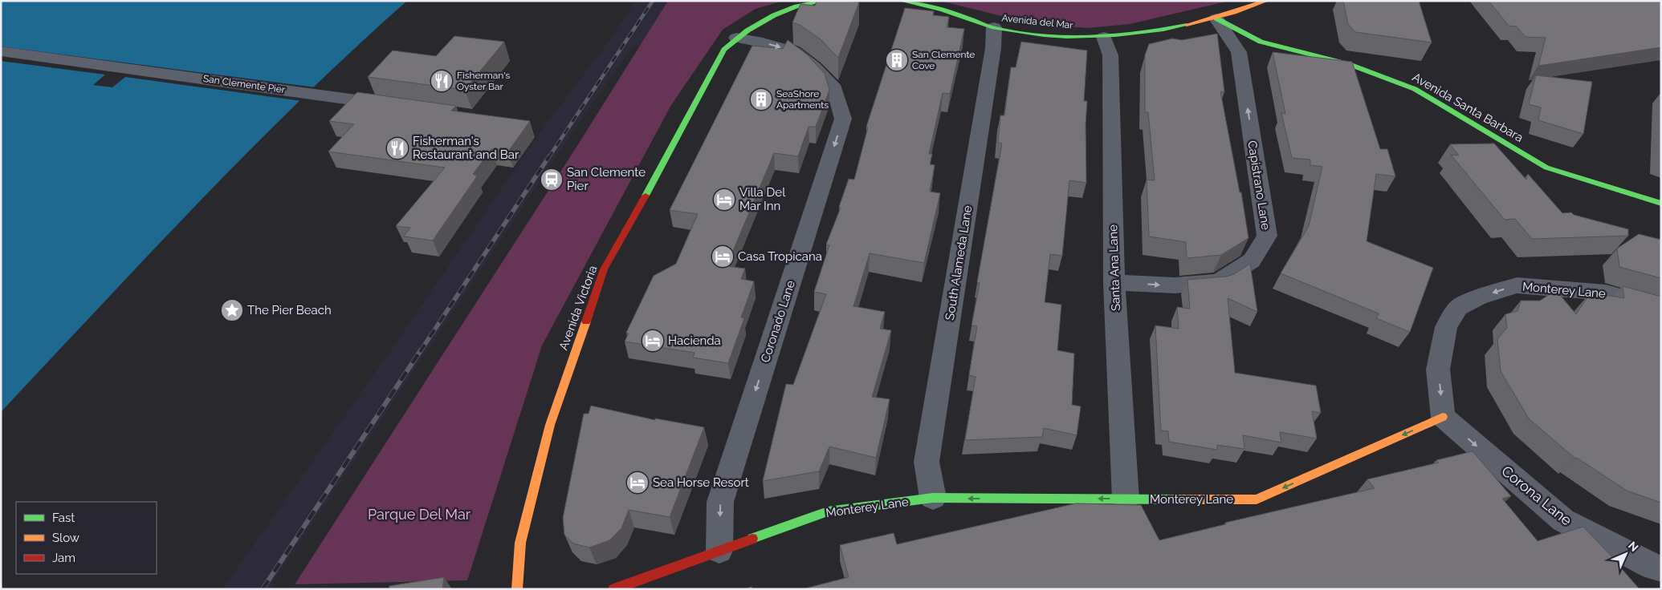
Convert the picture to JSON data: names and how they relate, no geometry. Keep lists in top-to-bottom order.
{
  "streets": {
    "main road": [
      "Avenida del Mar",
      "Avenida Santa Barbara",
      "Monterey Lane",
      "Avenida Victoria"
    ],
    "street": [
      "San Clemente Pier",
      "Capistrano Lane",
      "South Alameda Lane",
      "Santa Ana Lane",
      "Coronado Lane",
      "Corona Lane"
    ]
  },
  "crossings": [
    ["Avenida del Mar", "Avenida Santa Barbara"],
    ["Avenida del Mar", "Capistrano Lane"],
    ["Avenida del Mar", "South Alameda Lane"],
    ["Avenida del Mar", "Santa Ana Lane"],
    ["Avenida Santa Barbara", "Capistrano Lane"],
    ["Capistrano Lane", "Santa Ana Lane"],
    ["South Alameda Lane", "Monterey Lane"],
    ["Santa Ana Lane", "Monterey Lane"],
    ["Monterey Lane", "Coronado Lane"],
    ["Monterey Lane", "Corona Lane"],
    ["Avenida Victoria", "Coronado Lane"]
  ],
  "one_way": ["Monterey Lane", "Coronado Lane", "Corona Lane"],
  "parks": ["Parque Del Mar"],
  "places": {
    "building": ["San Clemente Cove", "SeaShore Apartments"],
    "restaurant": ["Fisherman's Oyster Bar", "Fisherman's Restaurant and Bar"],
    "station": ["San Clemente Pier"],
    "hotel": [
      "Villa Del Mar Inn",
      "Casa Tropicana",
      "Hacienda",
      "Sea Horse Resort"
    ],
    "place": ["The Pier Beach"]
  },
  "legend": ["Fast", "Slow", "Jam"],
  "north": "top right"
}
